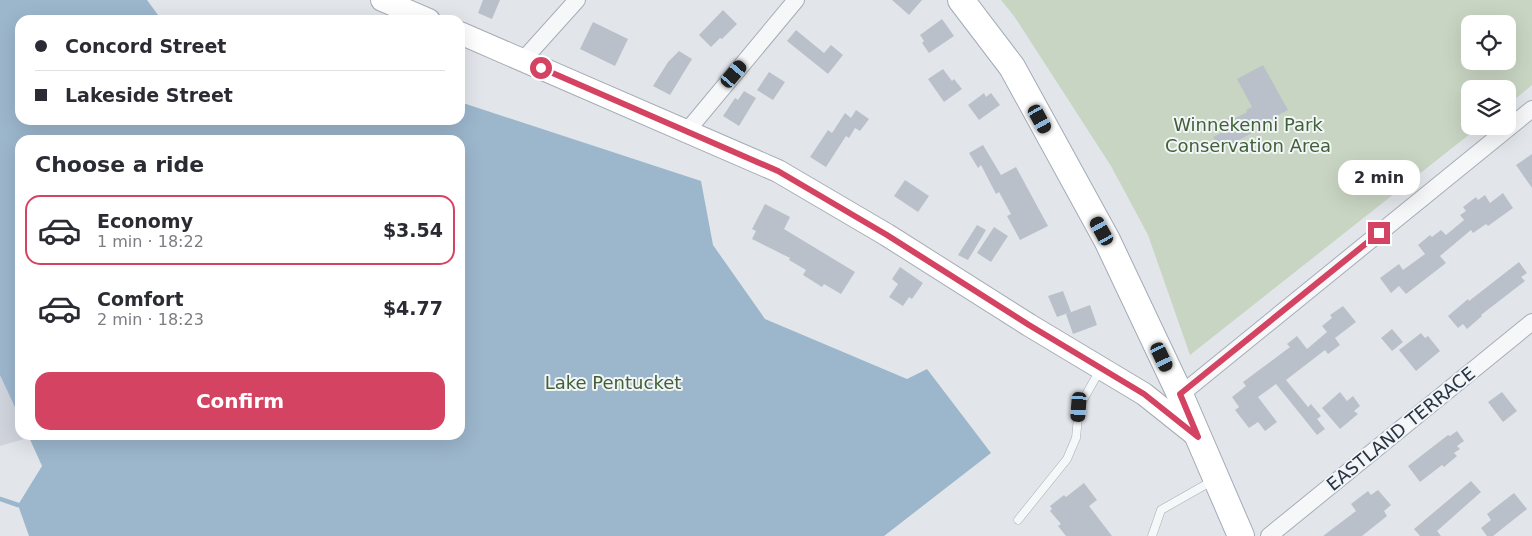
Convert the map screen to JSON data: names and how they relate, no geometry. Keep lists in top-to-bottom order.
{
  "streets": {
    "street": ["EASTLAND TERRACE"]
  },
  "parks": ["Winnekenni Park Conservation Area", "Lake Pentucket"],
  "page": {
    "banner": ["Concord Street", "Lakeside Street"],
    "heading": "Choose a ride",
    "bubble": "2 min",
    "list": [
      {
        "name": "Economy",
        "note": "1 min · 18:22",
        "value": "$3.54"
      },
      {
        "name": "Comfort",
        "note": "2 min · 18:23",
        "value": "$4.77"
      }
    ],
    "buttons": "Confirm"
  }
}
